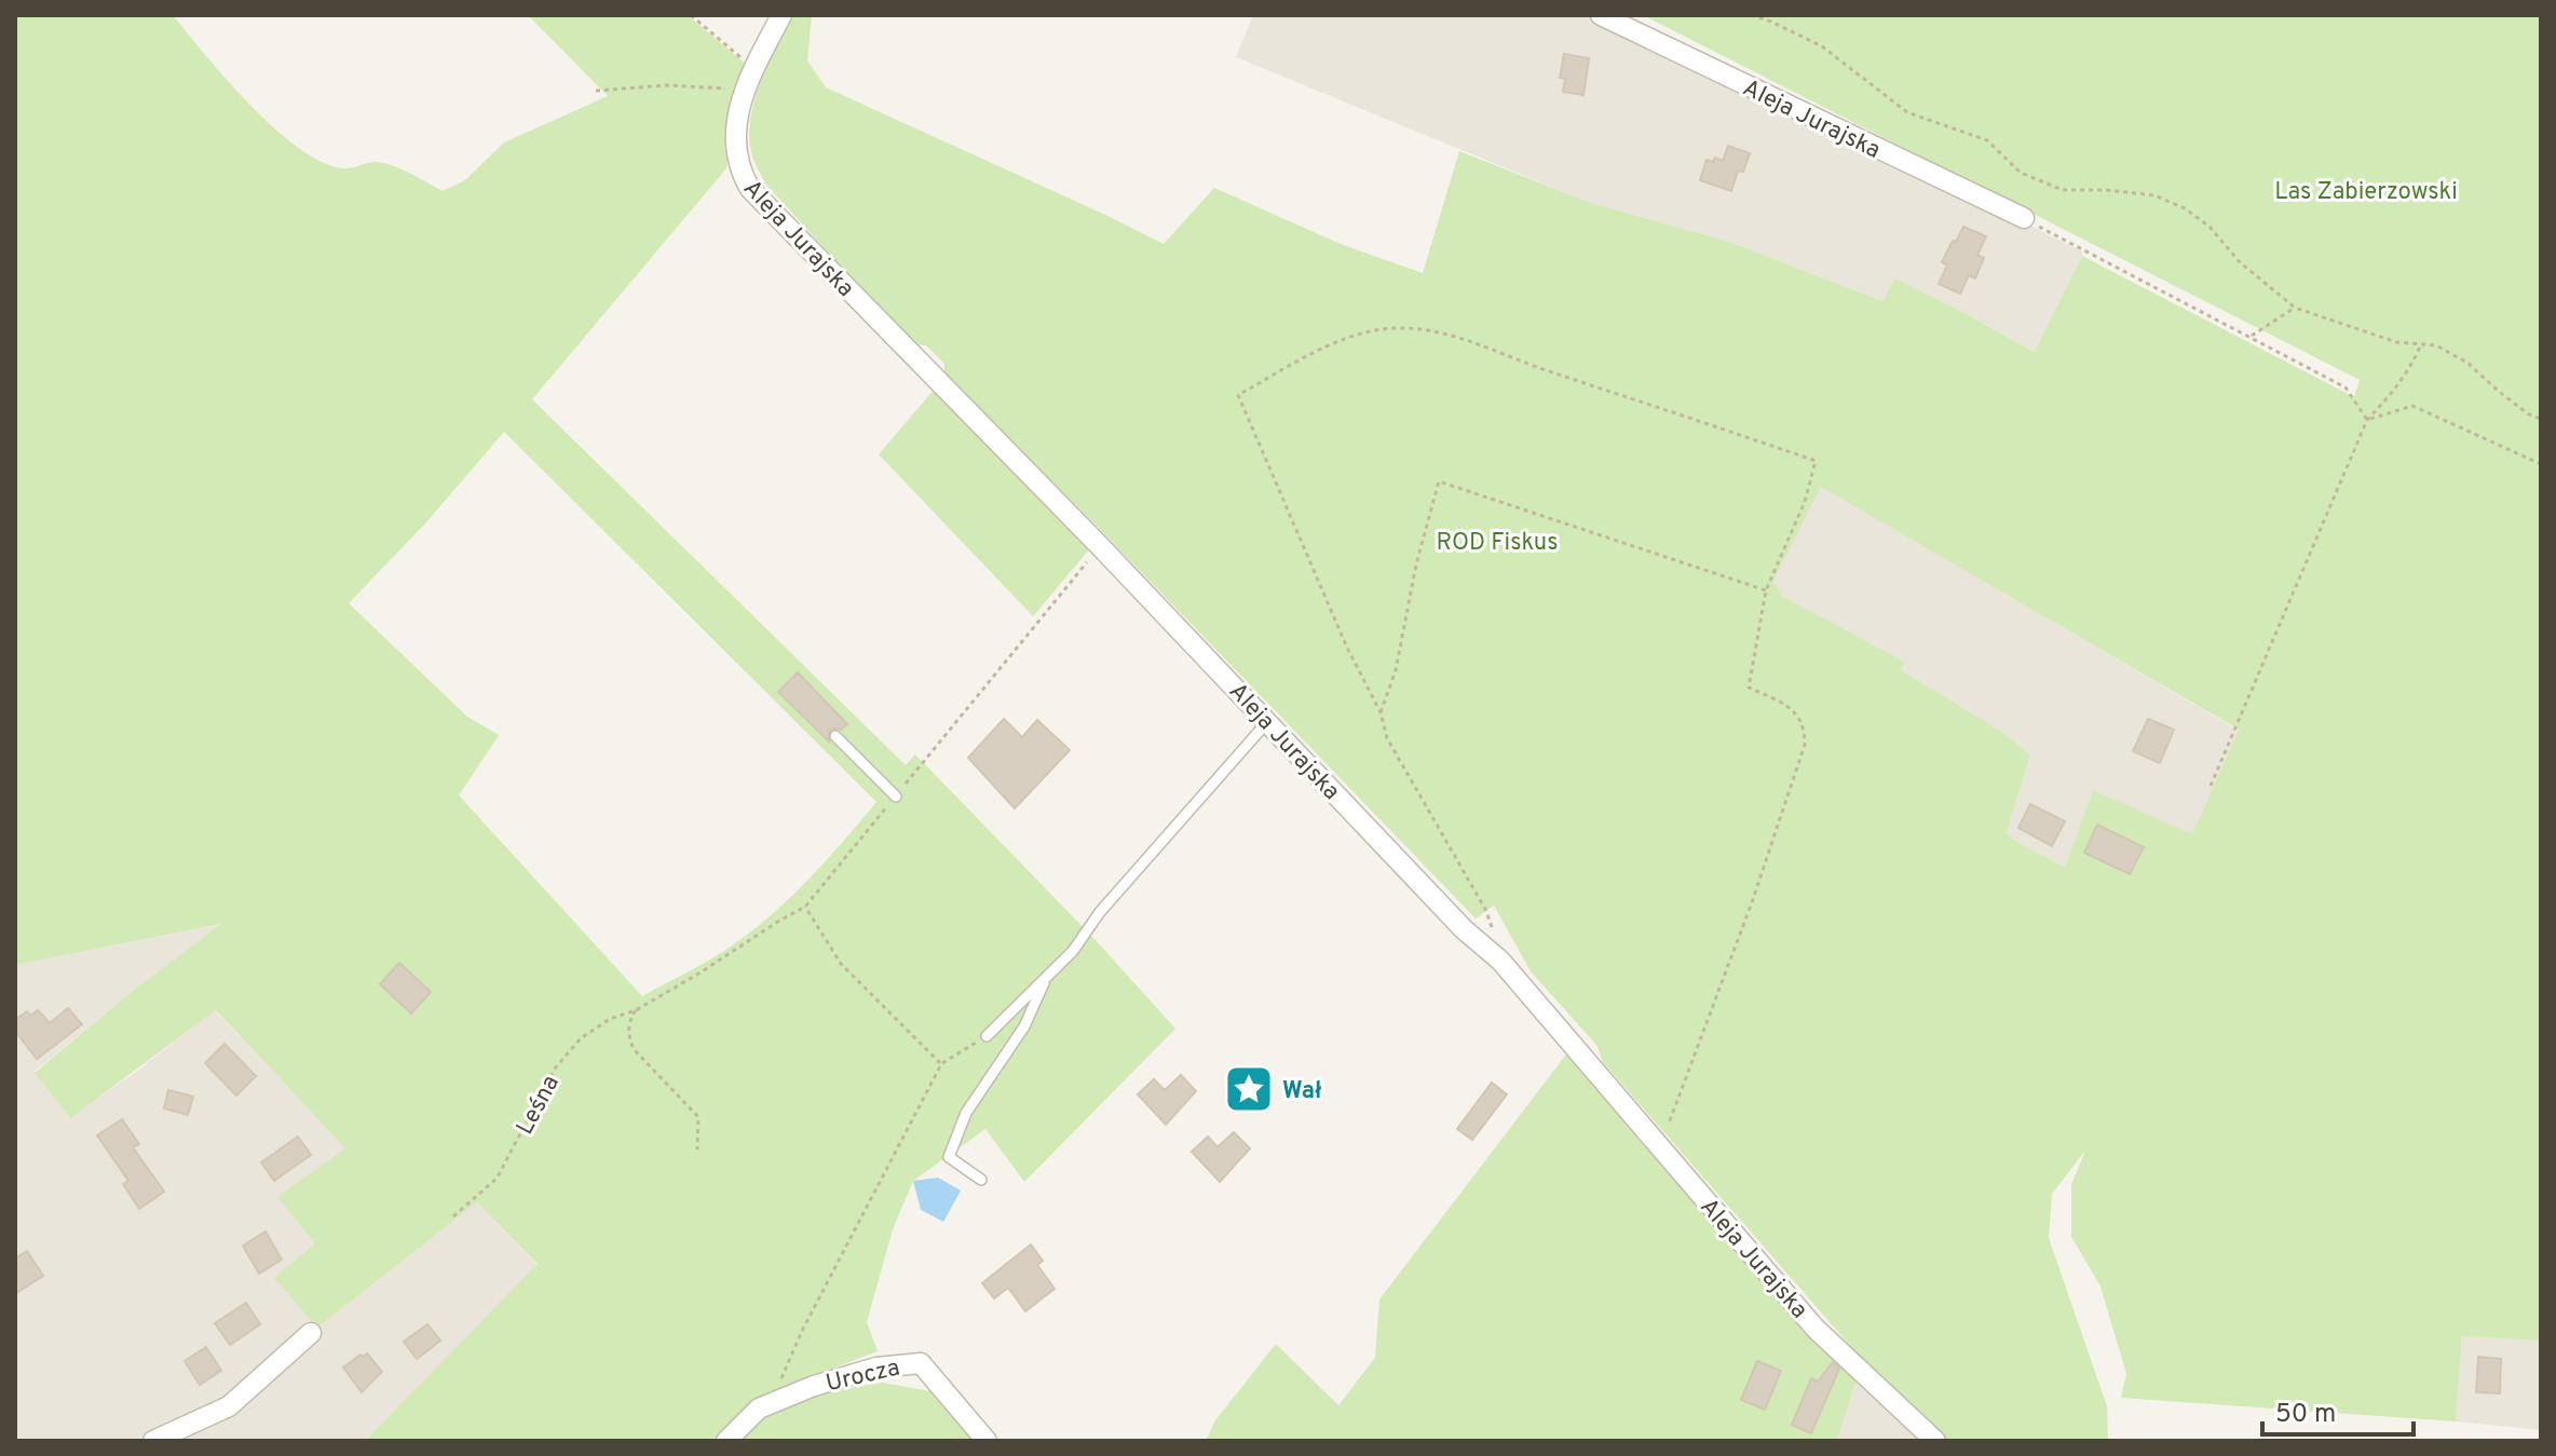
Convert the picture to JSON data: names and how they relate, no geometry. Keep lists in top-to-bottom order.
{
  "streets": {
    "street": ["Aleja Jurajska", "Urocza"],
    "path": ["Leśna"]
  },
  "parks": ["Las Zabierzowski", "ROD Fiskus"],
  "places": {
    "place": ["Wał"]
  },
  "scale_bar": "50 m"
}
